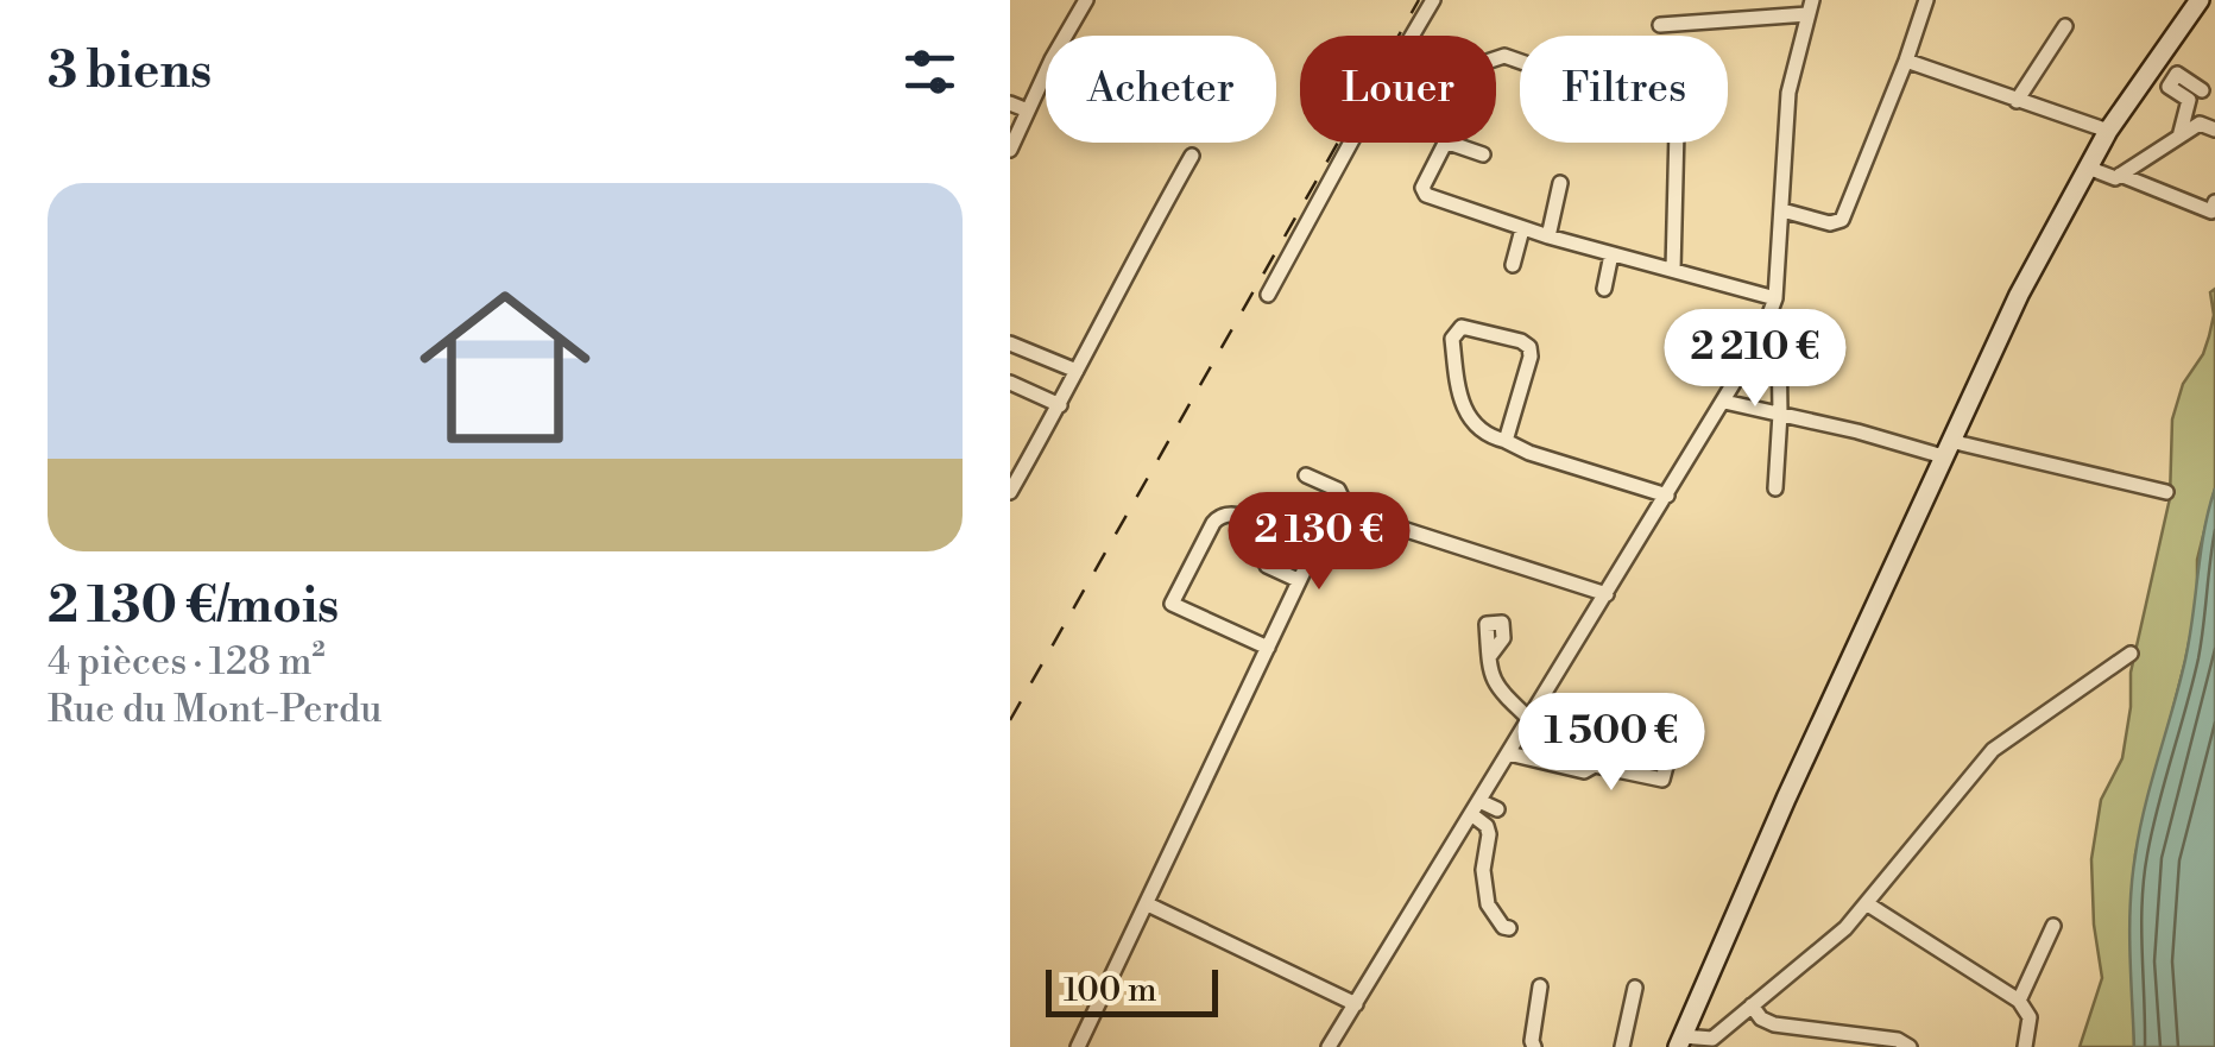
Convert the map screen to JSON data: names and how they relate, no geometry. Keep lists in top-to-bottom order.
{
  "scale_bar": "100 m",
  "page": {
    "heading": "3 biens",
    "chip": ["Acheter", "Louer", "Filtres"],
    "list": [
      {
        "name": "2 130 €/mois",
        "note": "4 pièces · 128 m² · Rue du Mont-Perdu"
      }
    ],
    "price": ["2 210 €", "2 130 €", "1 500 €"],
    "scale": "100 m"
  }
}
